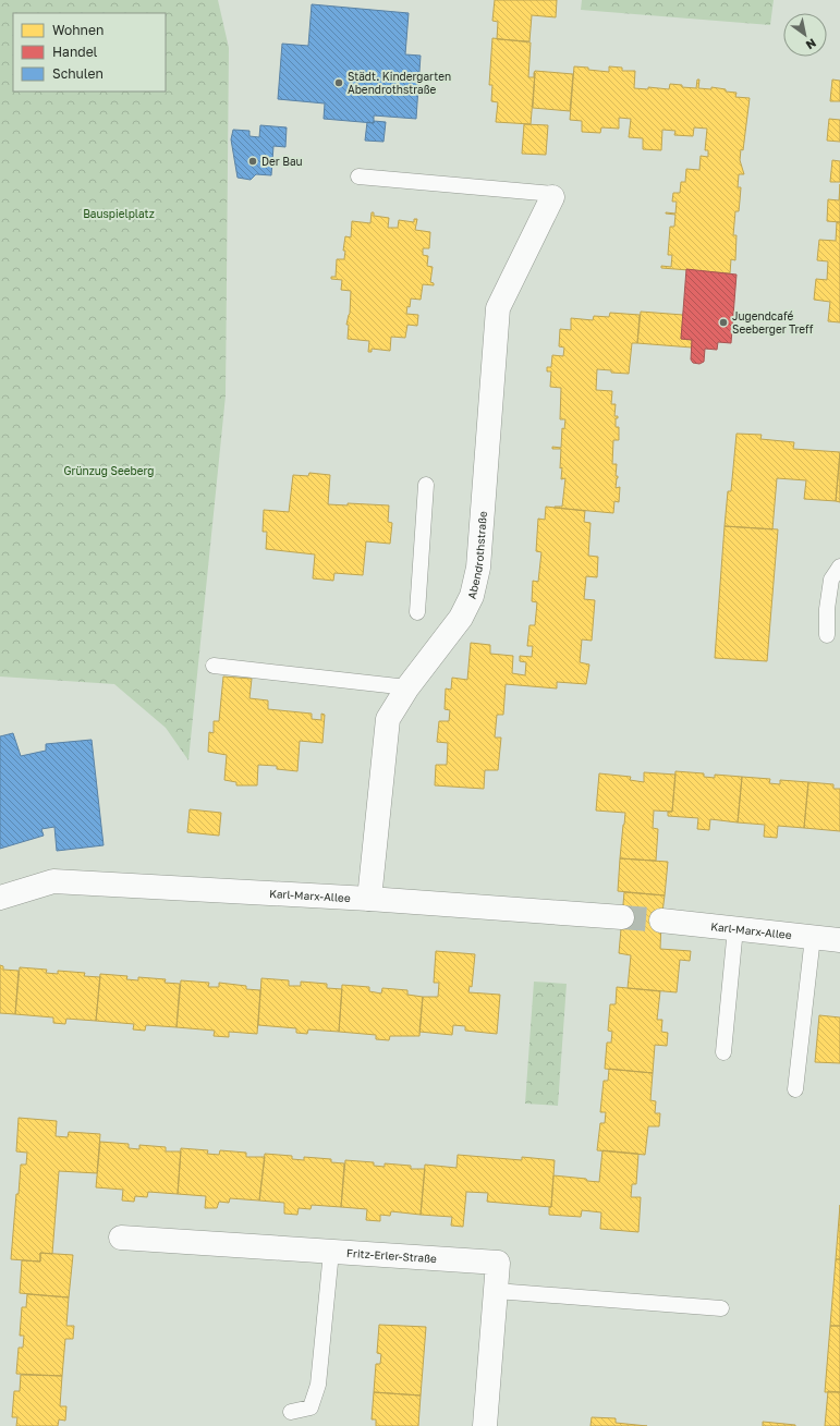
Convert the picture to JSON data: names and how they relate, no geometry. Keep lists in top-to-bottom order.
{
  "streets": {
    "street": ["Abendrothstraße", "Karl-Marx-Allee", "Fritz-Erler-Straße"]
  },
  "crossings": [
    ["Abendrothstraße", "Karl-Marx-Allee"]
  ],
  "parks": ["Bauspielplatz", "Grünzug Seeberg"],
  "places": ["Städt. Kindergarten Abendrothstraße", "Der Bau", "Jugendcafé Seeberger Treff"],
  "legend": ["Wohnen", "Handel", "Schulen"],
  "north": "bottom right"
}
